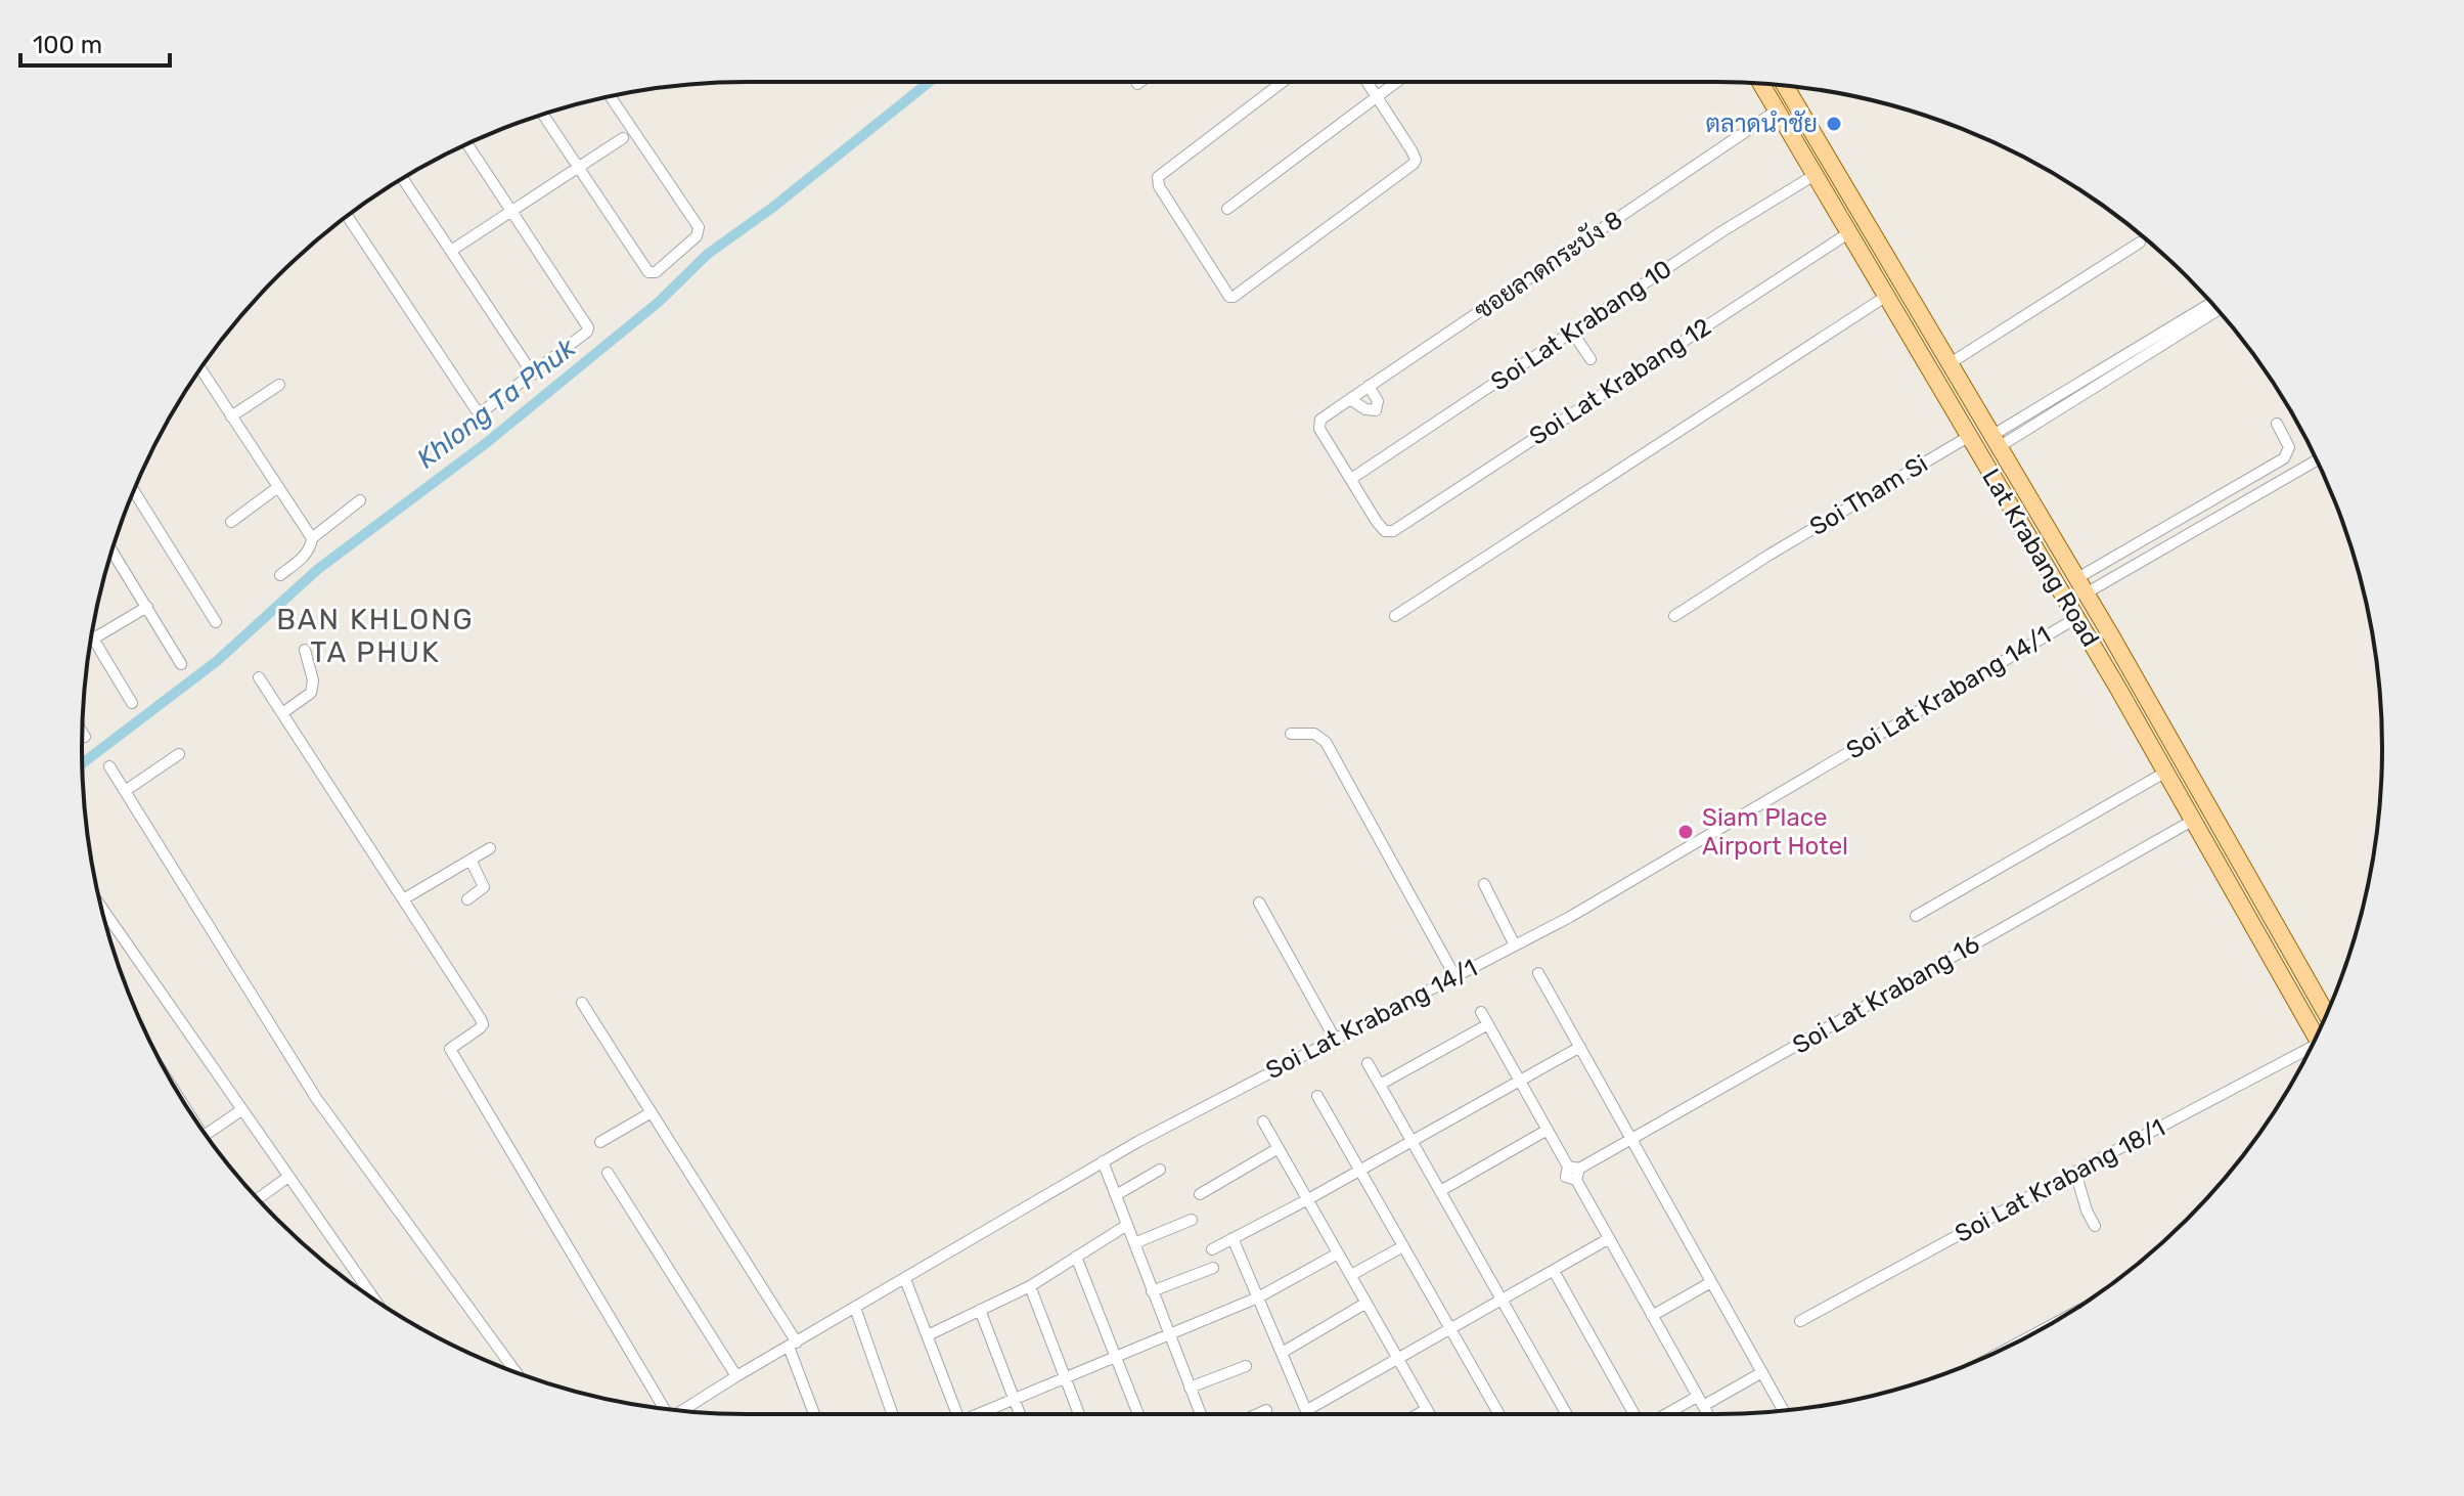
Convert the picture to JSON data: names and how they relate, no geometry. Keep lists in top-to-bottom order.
{
  "streets": {
    "main road": ["Lat Krabang Road"],
    "street": [
      "ซอยลาดกระบัง 8",
      "Soi Lat Krabang 10",
      "Soi Lat Krabang 12",
      "Soi Tham Si",
      "Soi Lat Krabang 14/1",
      "Soi Lat Krabang 16",
      "Soi Lat Krabang 18/1"
    ]
  },
  "crossings": [
    ["ซอยลาดกระบัง 8", "Soi Lat Krabang 10"],
    ["ซอยลาดกระบัง 8", "Soi Lat Krabang 12"],
    ["ซอยลาดกระบัง 8", "Lat Krabang Road"],
    ["Soi Lat Krabang 10", "Soi Lat Krabang 12"],
    ["Soi Lat Krabang 10", "Lat Krabang Road"],
    ["Soi Lat Krabang 12", "Lat Krabang Road"],
    ["Soi Tham Si", "Lat Krabang Road"],
    ["Lat Krabang Road", "Soi Lat Krabang 14/1"],
    ["Lat Krabang Road", "Soi Lat Krabang 16"]
  ],
  "districts": ["BAN KHLONG TA PHUK"],
  "water": ["Khlong Ta Phuk"],
  "places": ["ตลาดนำชัย", "Siam Place Airport Hotel"],
  "scale_bar": "100 m"
}
